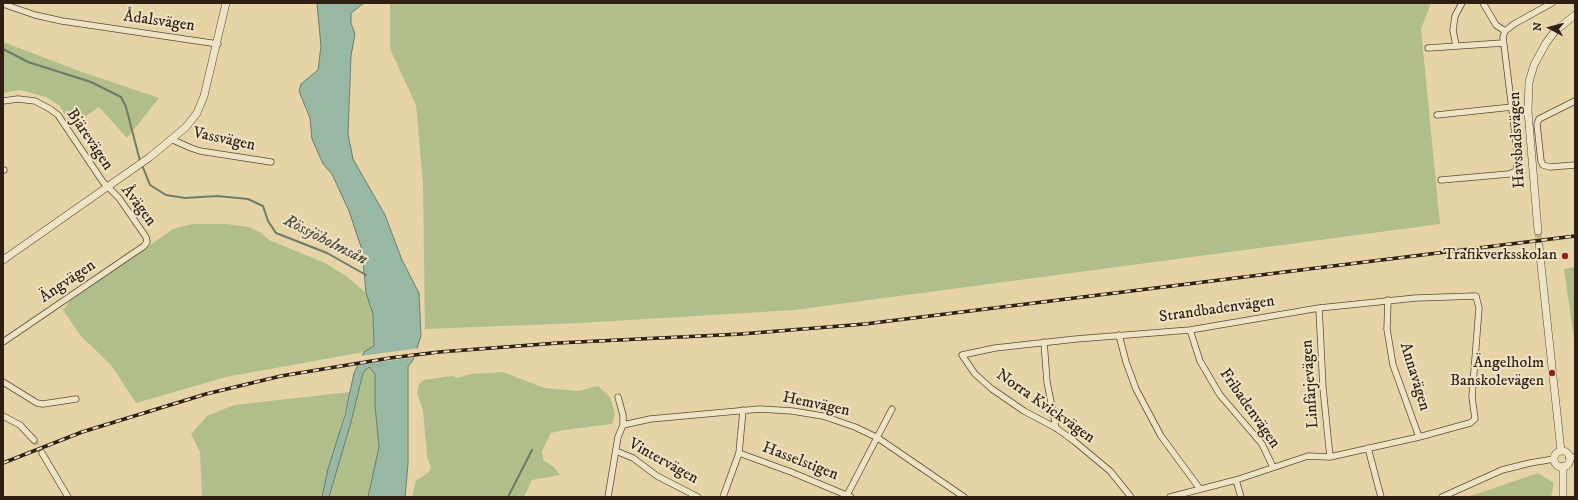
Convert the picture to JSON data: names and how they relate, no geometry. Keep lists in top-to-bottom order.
{
  "streets": {
    "street": [
      "Ådalsvägen",
      "Bjärevägen",
      "Vassvägen",
      "Havsbadsvägen",
      "Åvägen",
      "Ängvägen",
      "Strandbadenvägen",
      "Annavägen",
      "Linfärjevägen",
      "Hemvägen",
      "Norra Kvickvägen",
      "Fribadenvägen",
      "Vintervägen",
      "Hasselstigen"
    ]
  },
  "crossings": [
    ["Bjärevägen", "Åvägen"],
    ["Åvägen", "Ängvägen"],
    ["Strandbadenvägen", "Annavägen"],
    ["Strandbadenvägen", "Linfärjevägen"],
    ["Strandbadenvägen", "Norra Kvickvägen"],
    ["Strandbadenvägen", "Fribadenvägen"]
  ],
  "water": ["Rössjöholmsån"],
  "places": ["Trafikverksskolan", "Ängelholm Banskolevägen"],
  "north": "left"
}
